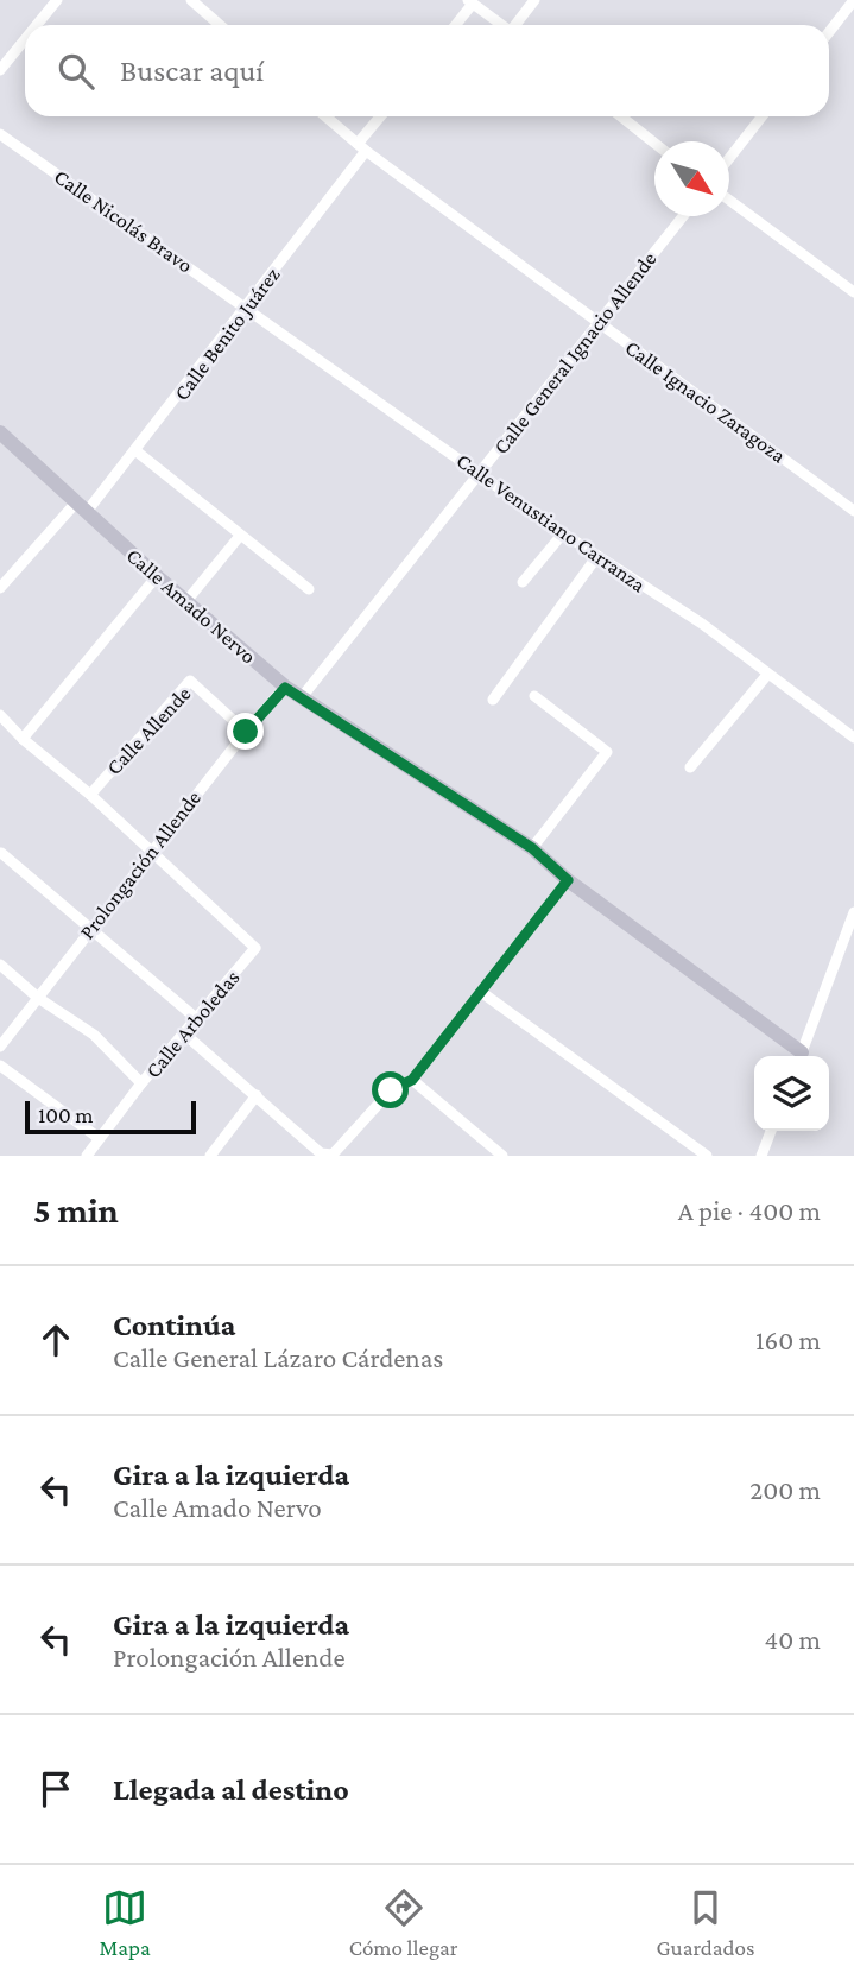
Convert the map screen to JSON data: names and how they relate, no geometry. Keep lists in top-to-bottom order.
{
  "streets": {
    "street": [
      "Calle Nicolás Bravo",
      "Calle Benito Juárez",
      "Calle General Ignacio Allende",
      "Calle Ignacio Zaragoza",
      "Calle Venustiano Carranza",
      "Calle Amado Nervo",
      "Calle Allende",
      "Prolongación Allende",
      "Calle Arboledas"
    ]
  },
  "crossings": [
    ["Calle Nicolás Bravo", "Calle Benito Juárez"],
    ["Calle Nicolás Bravo", "Calle Venustiano Carranza"],
    ["Calle Benito Juárez", "Calle Ignacio Zaragoza"],
    ["Calle Benito Juárez", "Calle Venustiano Carranza"],
    ["Calle Benito Juárez", "Calle Amado Nervo"],
    ["Calle General Ignacio Allende", "Calle Ignacio Zaragoza"],
    ["Calle General Ignacio Allende", "Calle Venustiano Carranza"],
    ["Calle General Ignacio Allende", "Calle Amado Nervo"],
    ["Calle Amado Nervo", "Prolongación Allende"],
    ["Calle Allende", "Prolongación Allende"],
    ["Prolongación Allende", "Calle Arboledas"]
  ],
  "scale_bar": "100 m",
  "north": "bottom right",
  "page": {
    "search": "Buscar aquí",
    "scale": "100 m",
    "heading": ["5 min", "A pie · 400 m"],
    "list": [
      ["Continúa", "Calle General Lázaro Cárdenas", "160 m"],
      ["Gira a la izquierda", "Calle Amado Nervo", "200 m"],
      ["Gira a la izquierda", "Prolongación Allende", "40 m"],
      "Llegada al destino"
    ],
    "nav": ["Mapa", "Cómo llegar", "Guardados"]
  }
}
